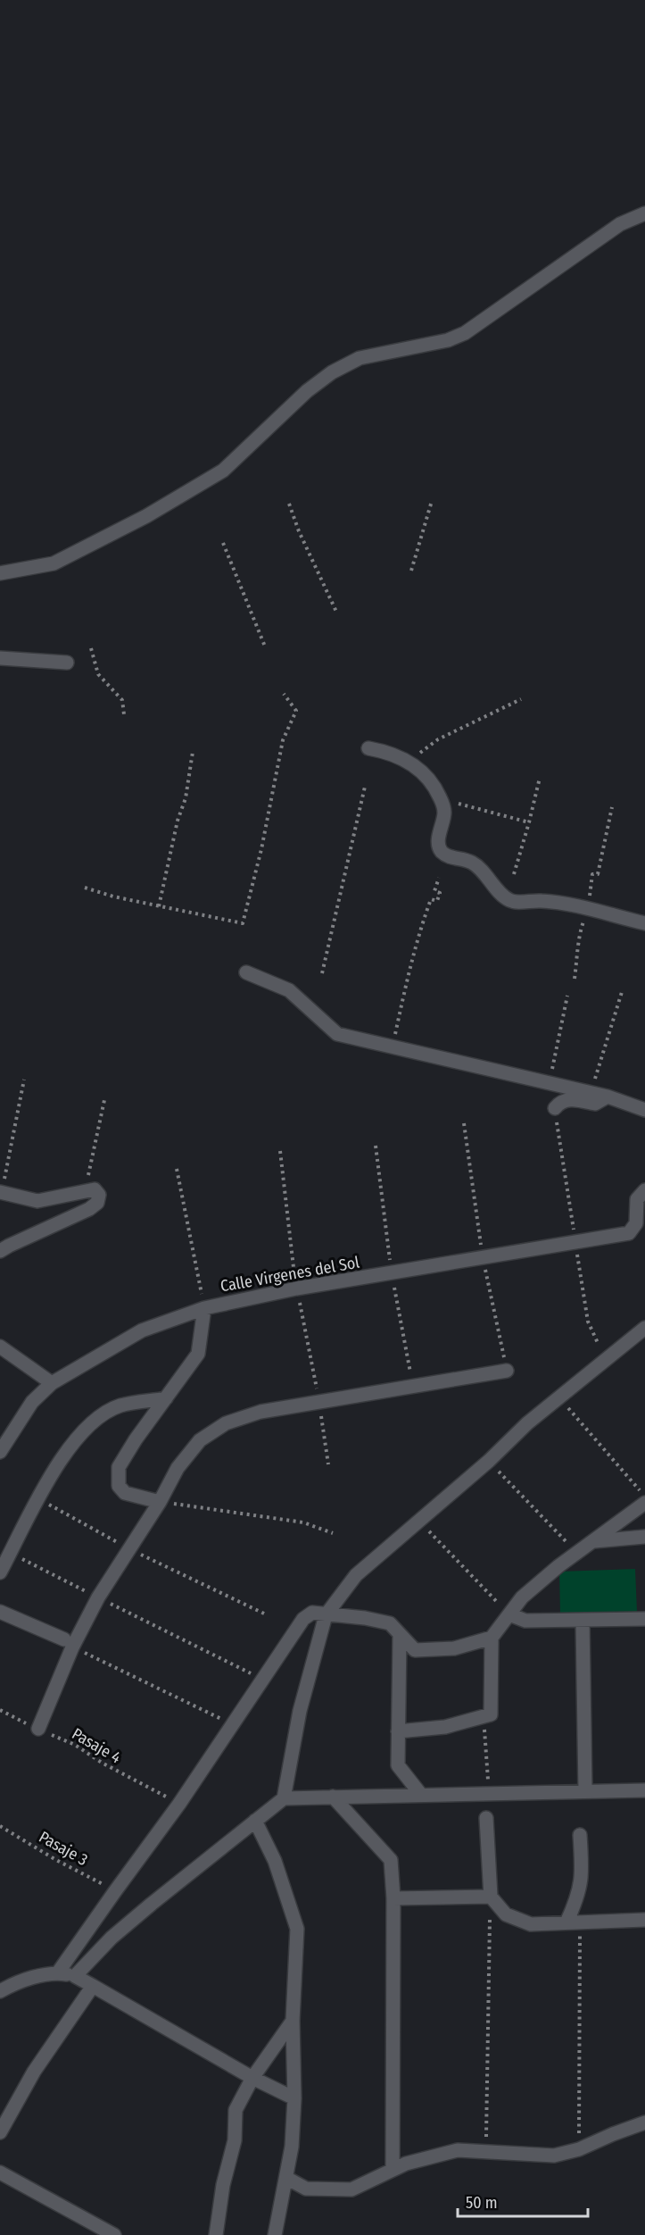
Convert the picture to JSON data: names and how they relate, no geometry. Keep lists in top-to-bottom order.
{
  "streets": {
    "street": ["Calle Virgenes del Sol"],
    "path": ["Pasaje 4", "Pasaje 3"]
  },
  "scale_bar": "50 m"
}
